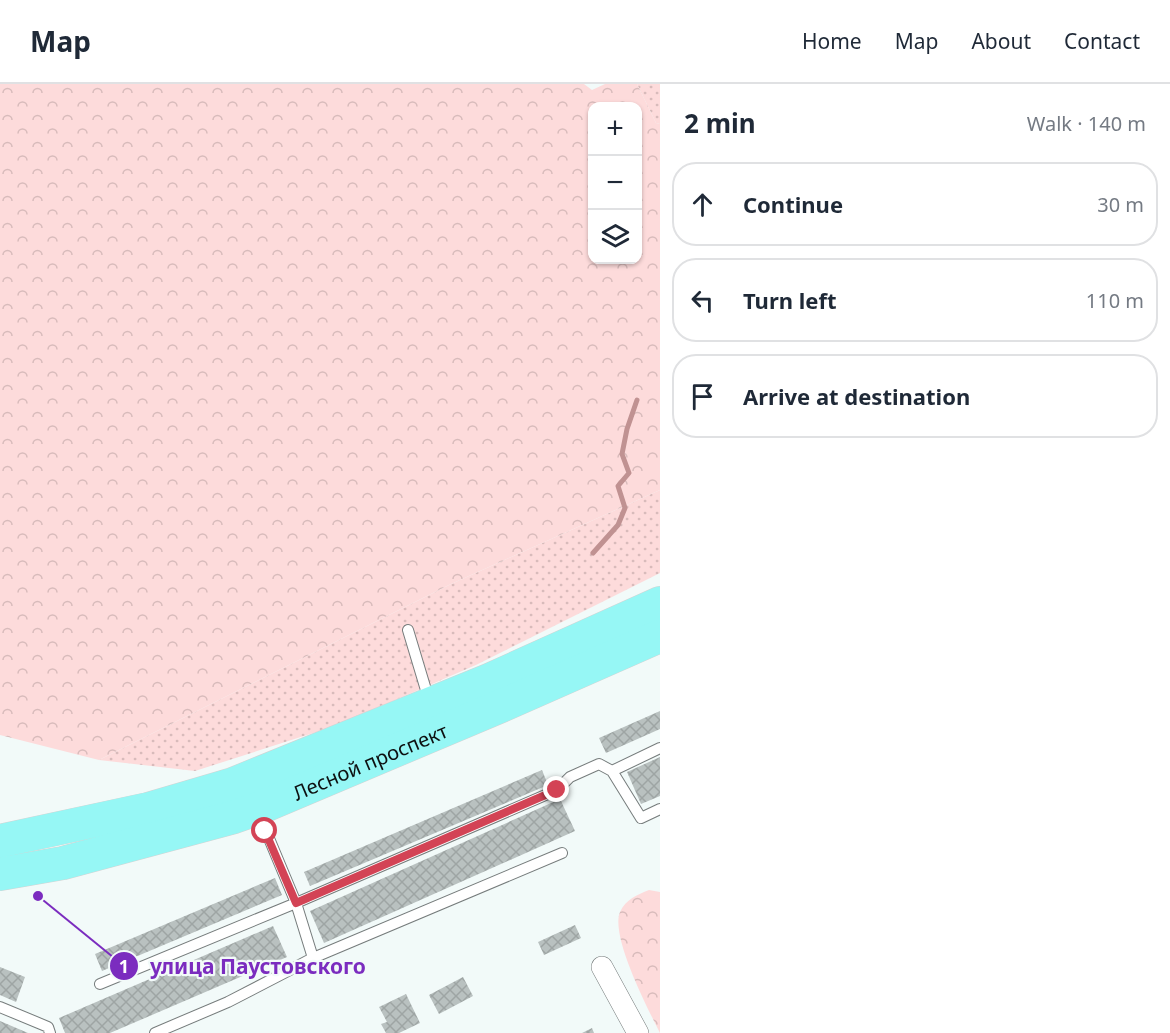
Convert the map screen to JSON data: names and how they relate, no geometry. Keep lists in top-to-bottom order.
{
  "streets": {
    "main road": ["Лесной проспект"]
  },
  "places": ["улица Паустовского"],
  "page": {
    "header": "Map",
    "nav": [
      "Home",
      "Map",
      "About",
      "Contact"
    ],
    "heading": ["2 min", "Walk · 140 m"],
    "map_buttons": ["+", "−"],
    "list": [
      ["Continue", "30 m"],
      ["Turn left", "110 m"],
      "Arrive at destination"
    ]
  }
}
